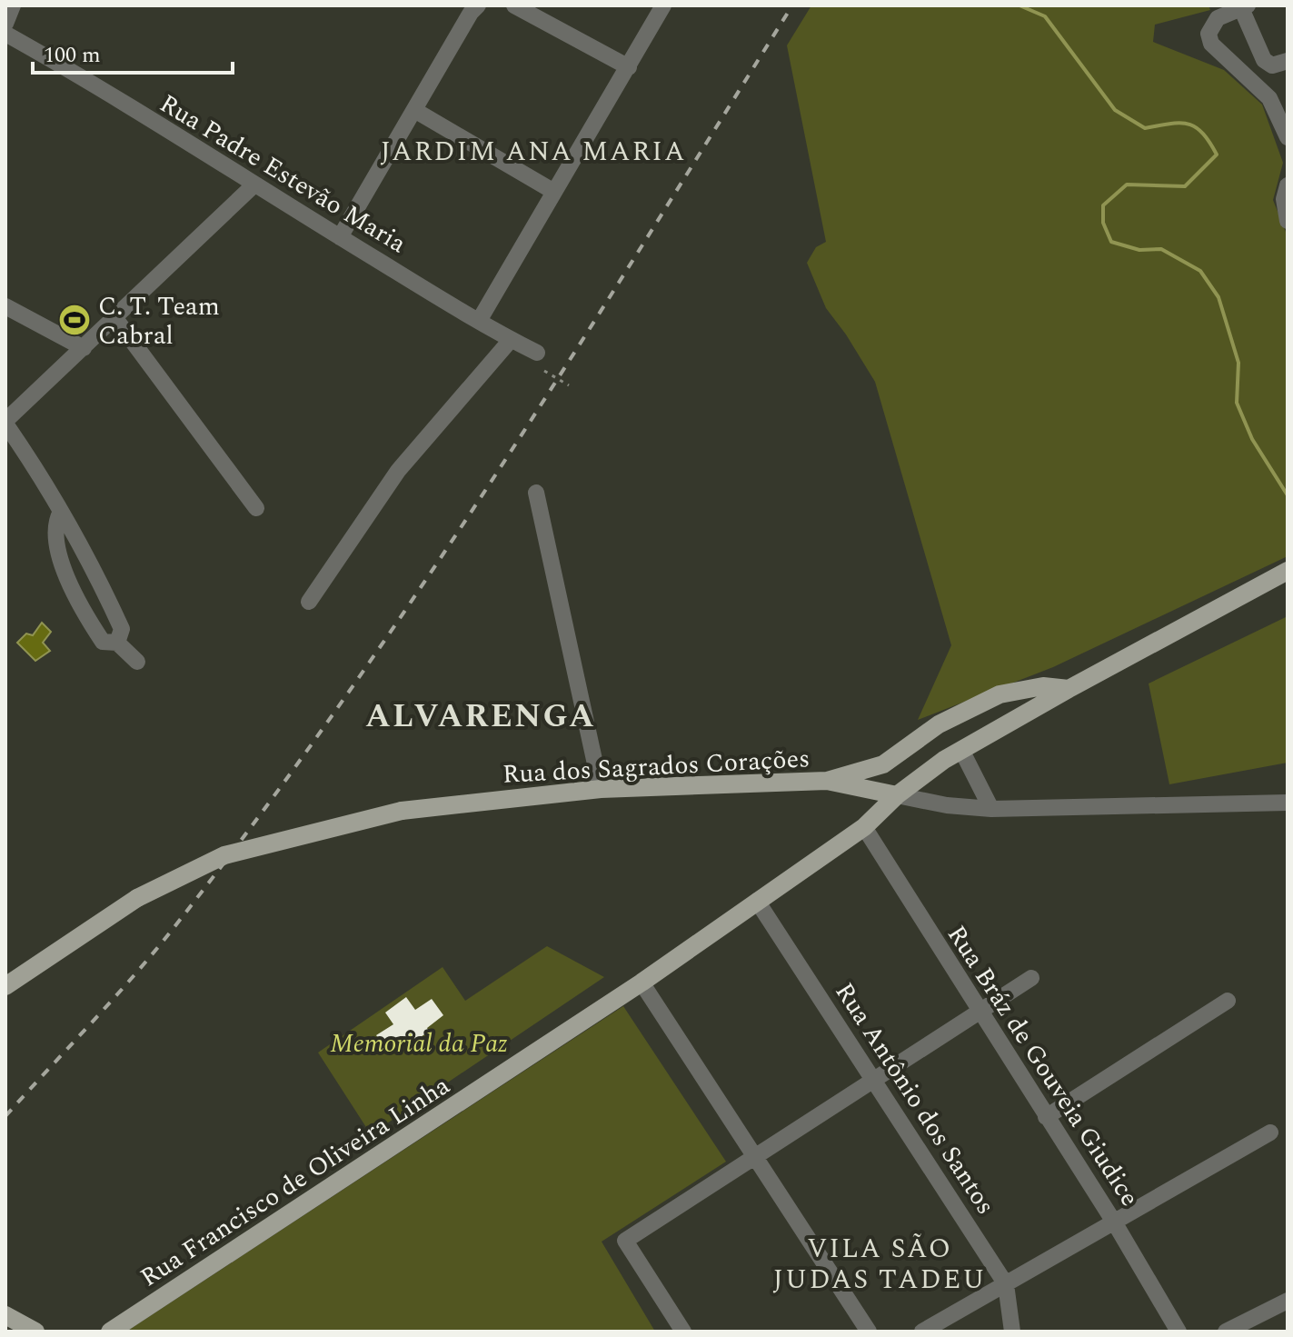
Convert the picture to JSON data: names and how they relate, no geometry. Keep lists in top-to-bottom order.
{
  "streets": {
    "main road": ["Rua dos Sagrados Corações", "Rua Francisco de Oliveira Linha"],
    "street": ["Rua Padre Estevão Maria", "Rua Bráz de Gouveia Giudice", "Rua Antônio dos Santos"]
  },
  "crossings": [
    ["Rua Bráz de Gouveia Giudice", "Rua Francisco de Oliveira Linha"],
    ["Rua Antônio dos Santos", "Rua Francisco de Oliveira Linha"]
  ],
  "districts": ["JARDIM ANA MARIA", "ALVARENGA", "VILA SÃO JUDAS TADEU"],
  "parks": ["Memorial da Paz"],
  "places": {
    "sports": ["C. T. Team Cabral"]
  },
  "scale_bar": "100 m"
}
